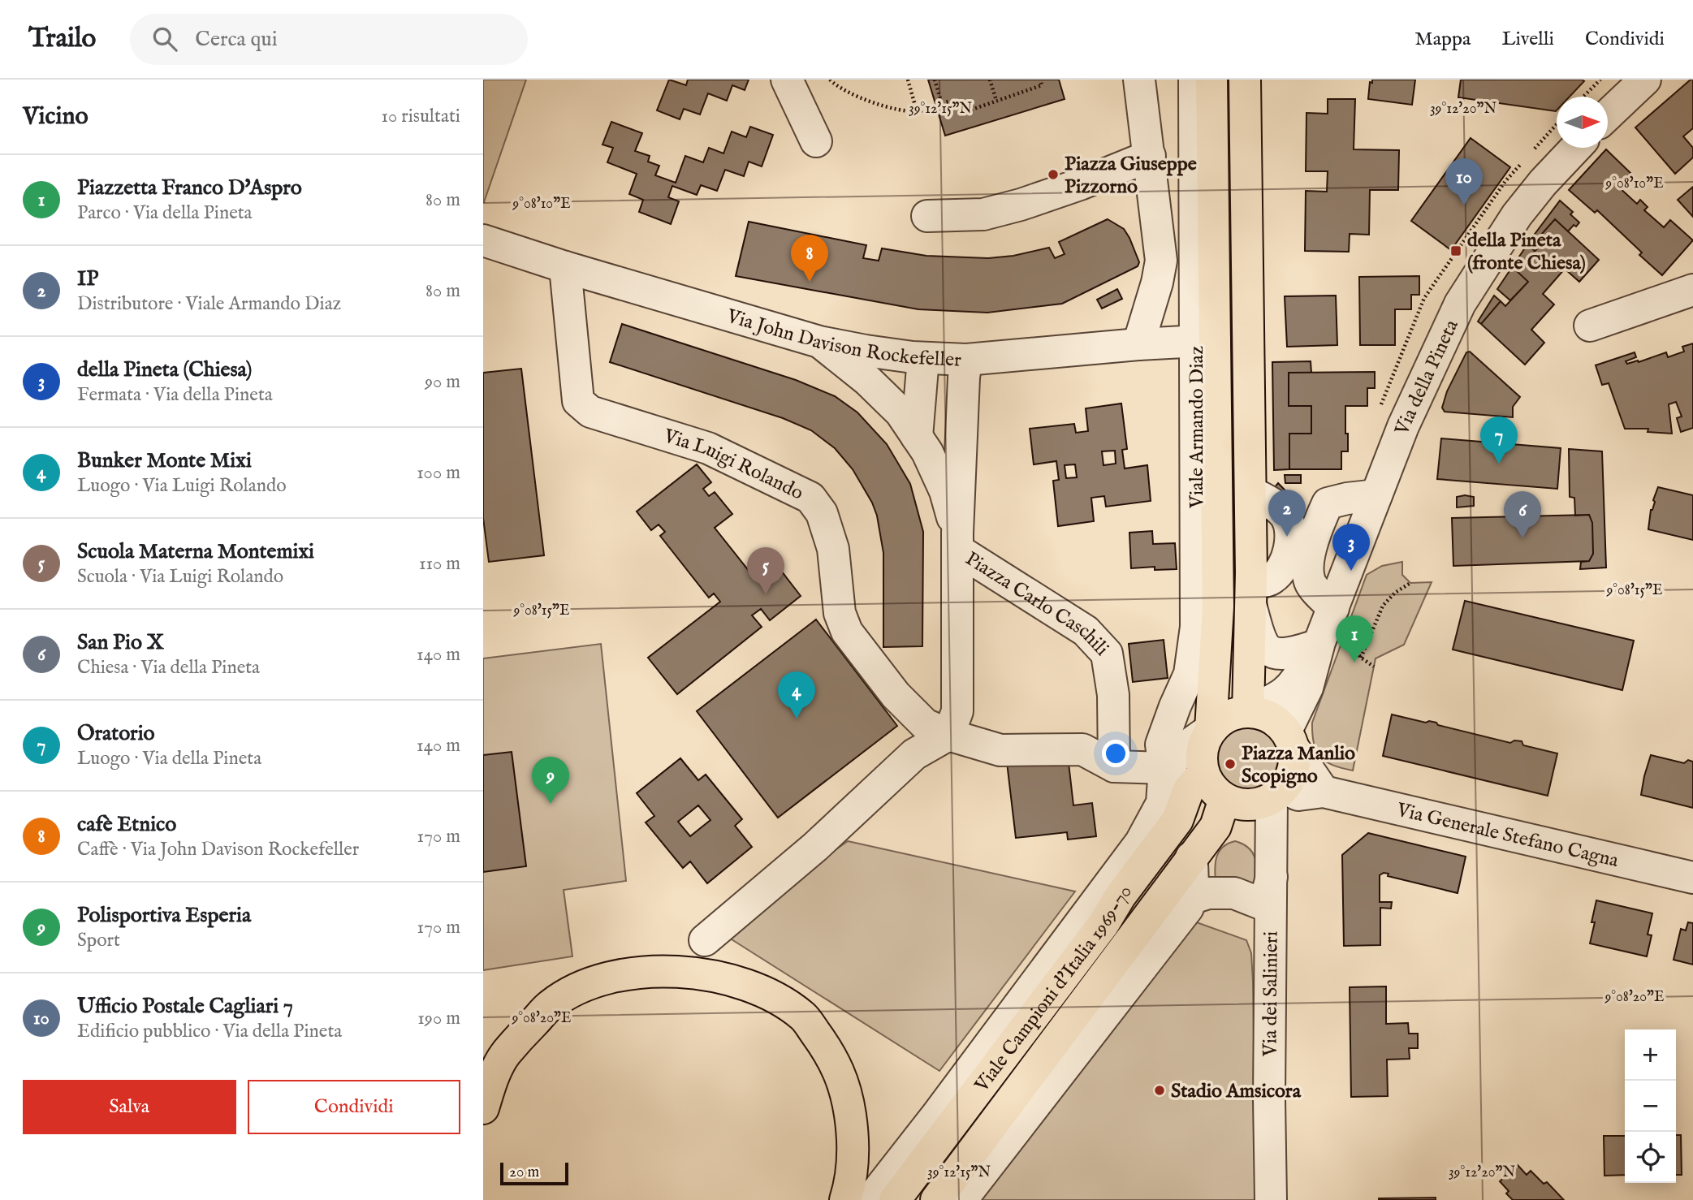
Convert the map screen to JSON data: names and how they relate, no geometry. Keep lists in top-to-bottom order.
{
  "streets": {
    "main road": ["Viale Armando Diaz", "Viale Campioni d'Italia 1969-70"],
    "street": [
      "Via John Davison Rockefeller",
      "Via della Pineta",
      "Via Luigi Rolando",
      "Piazza Carlo Caschili",
      "Via Generale Stefano Cagna",
      "Via dei Salinieri"
    ]
  },
  "crossings": [
    ["Via John Davison Rockefeller", "Viale Armando Diaz"],
    ["Via John Davison Rockefeller", "Via Luigi Rolando"],
    ["Via della Pineta", "Viale Armando Diaz"],
    ["Via della Pineta", "Via Generale Stefano Cagna"],
    ["Via della Pineta", "Viale Campioni d'Italia 1969-70"],
    ["Via della Pineta", "Via dei Salinieri"],
    ["Viale Armando Diaz", "Via Luigi Rolando"],
    ["Viale Armando Diaz", "Via Generale Stefano Cagna"],
    ["Viale Armando Diaz", "Viale Campioni d'Italia 1969-70"],
    ["Viale Armando Diaz", "Via dei Salinieri"],
    ["Via Luigi Rolando", "Piazza Carlo Caschili"],
    ["Via Generale Stefano Cagna", "Viale Campioni d'Italia 1969-70"],
    ["Via Generale Stefano Cagna", "Via dei Salinieri"],
    ["Viale Campioni d'Italia 1969-70", "Via dei Salinieri"]
  ],
  "places": {
    "other": ["Piazza Giuseppe Pizzorno", "Piazza Manlio Scopigno", "Stadio Amsicora"],
    "transit": ["della Pineta (fronte Chiesa)"]
  },
  "scale_bar": "20 m",
  "north": "right",
  "page": {
    "header": "Trailo",
    "search": "Cerca qui",
    "nav": ["Mappa", "Livelli", "Condividi"],
    "heading": ["Vicino", "10 risultati"],
    "list": [
      {
        "mark": "1",
        "name": "Piazzetta Franco D'Aspro",
        "note": "Parco · Via della Pineta",
        "value": "80 m"
      },
      {
        "mark": "2",
        "name": "IP",
        "note": "Distributore · Viale Armando Diaz",
        "value": "80 m"
      },
      {
        "mark": "3",
        "name": "della Pineta (Chiesa)",
        "note": "Fermata · Via della Pineta",
        "value": "90 m"
      },
      {
        "mark": "4",
        "name": "Bunker Monte Mixi",
        "note": "Luogo · Via Luigi Rolando",
        "value": "100 m"
      },
      {
        "mark": "5",
        "name": "Scuola Materna Montemixi",
        "note": "Scuola · Via Luigi Rolando",
        "value": "110 m"
      },
      {
        "mark": "6",
        "name": "San Pio X",
        "note": "Chiesa · Via della Pineta",
        "value": "140 m"
      },
      {
        "mark": "7",
        "name": "Oratorio",
        "note": "Luogo · Via della Pineta",
        "value": "140 m"
      },
      {
        "mark": "8",
        "name": "cafè Etnico",
        "note": "Caffè · Via John Davison Rockefeller",
        "value": "170 m"
      },
      {
        "mark": "9",
        "name": "Polisportiva Esperia",
        "note": "Sport",
        "value": "170 m"
      },
      {
        "mark": "10",
        "name": "Ufficio Postale Cagliari 7",
        "note": "Edificio pubblico · Via della Pineta",
        "value": "190 m"
      }
    ],
    "pins": [
      "10",
      "8",
      "7",
      "2",
      "6",
      "3",
      "5",
      "1",
      "4",
      "9"
    ],
    "map_buttons": ["+", "−"],
    "buttons": ["Salva", "Condividi"],
    "scale": "20 m"
  },
  "coordinates": [
    "39°12'15\"N",
    "39°12'20\"N",
    "9°08'10\"E",
    "9°08'15\"E",
    "9°08'20\"E"
  ]
}
